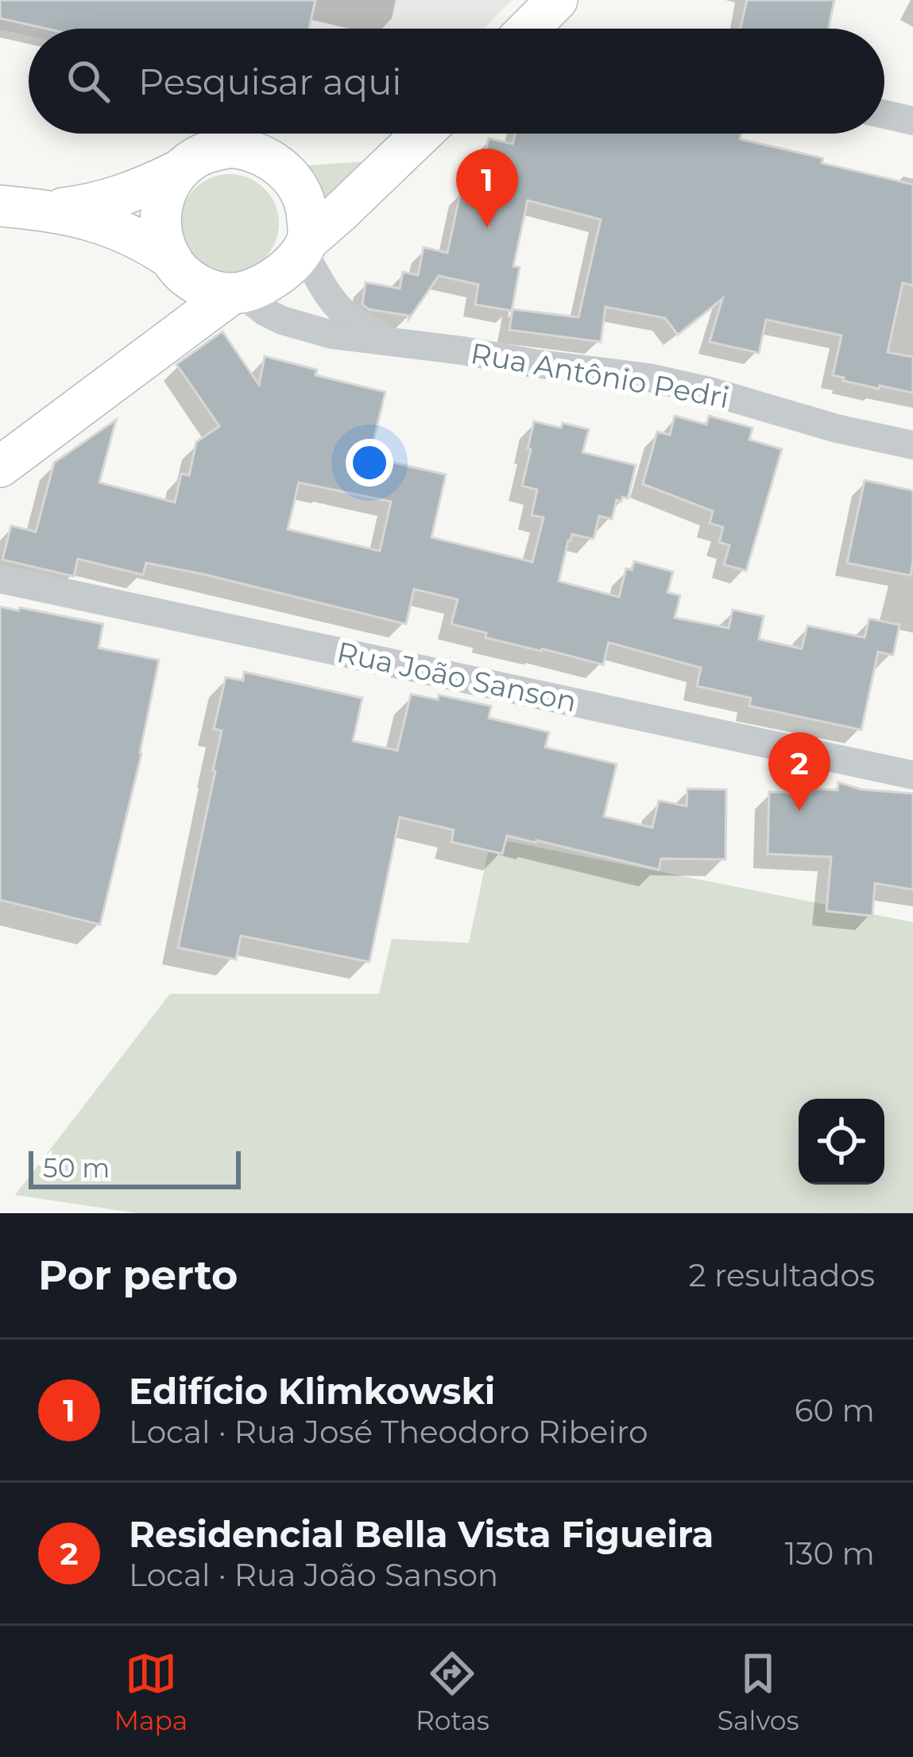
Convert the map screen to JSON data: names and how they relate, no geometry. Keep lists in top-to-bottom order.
{
  "streets": {
    "street": ["Rua Antônio Pedri", "Rua João Sanson"]
  },
  "scale_bar": "50 m",
  "page": {
    "search": "Pesquisar aqui",
    "pins": ["1", "2"],
    "scale": "50 m",
    "heading": ["Por perto", "2 resultados"],
    "list": [
      {
        "mark": "1",
        "name": "Edifício Klimkowski",
        "note": "Local · Rua José Theodoro Ribeiro",
        "value": "60 m"
      },
      {
        "mark": "2",
        "name": "Residencial Bella Vista Figueira",
        "note": "Local · Rua João Sanson",
        "value": "130 m"
      }
    ],
    "nav": ["Mapa", "Rotas", "Salvos"]
  }
}
